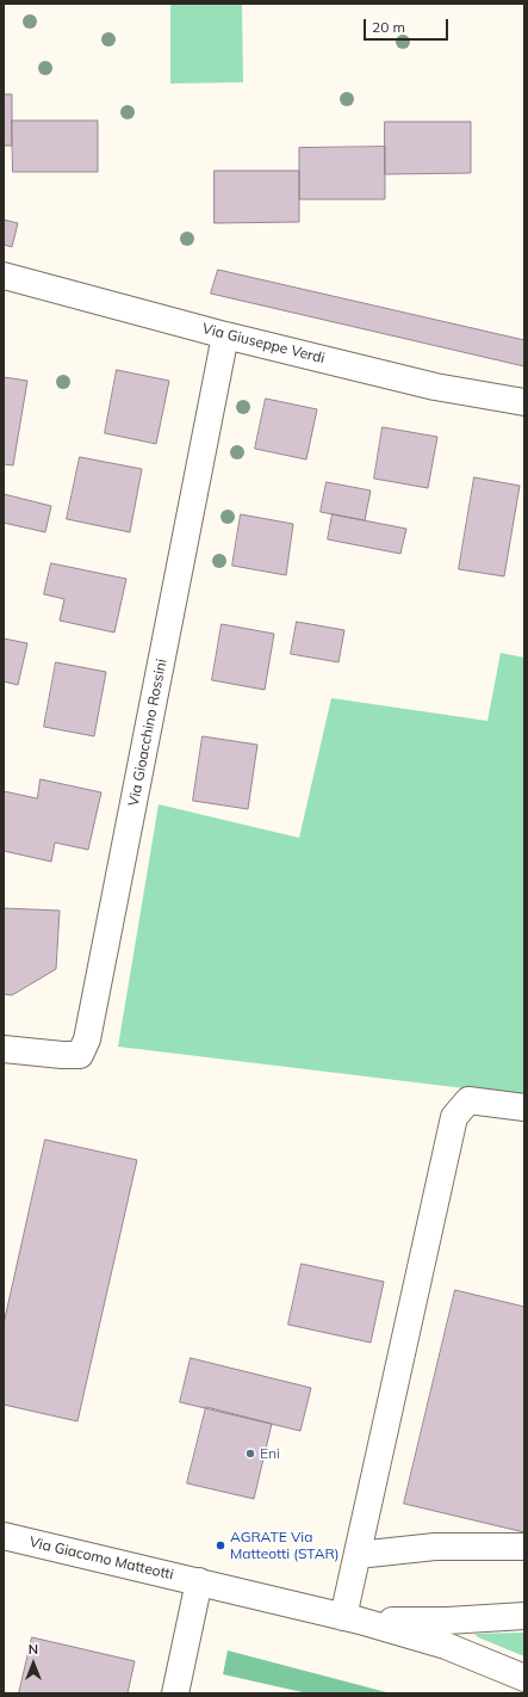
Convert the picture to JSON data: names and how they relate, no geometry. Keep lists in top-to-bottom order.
{
  "streets": {
    "street": ["Via Giuseppe Verdi", "Via Gioacchino Rossini", "Via Giacomo Matteotti"]
  },
  "crossings": [
    ["Via Giuseppe Verdi", "Via Gioacchino Rossini"]
  ],
  "places": ["Eni", "AGRATE Via Matteotti (STAR)"],
  "scale_bar": "20 m",
  "north": "top"
}
